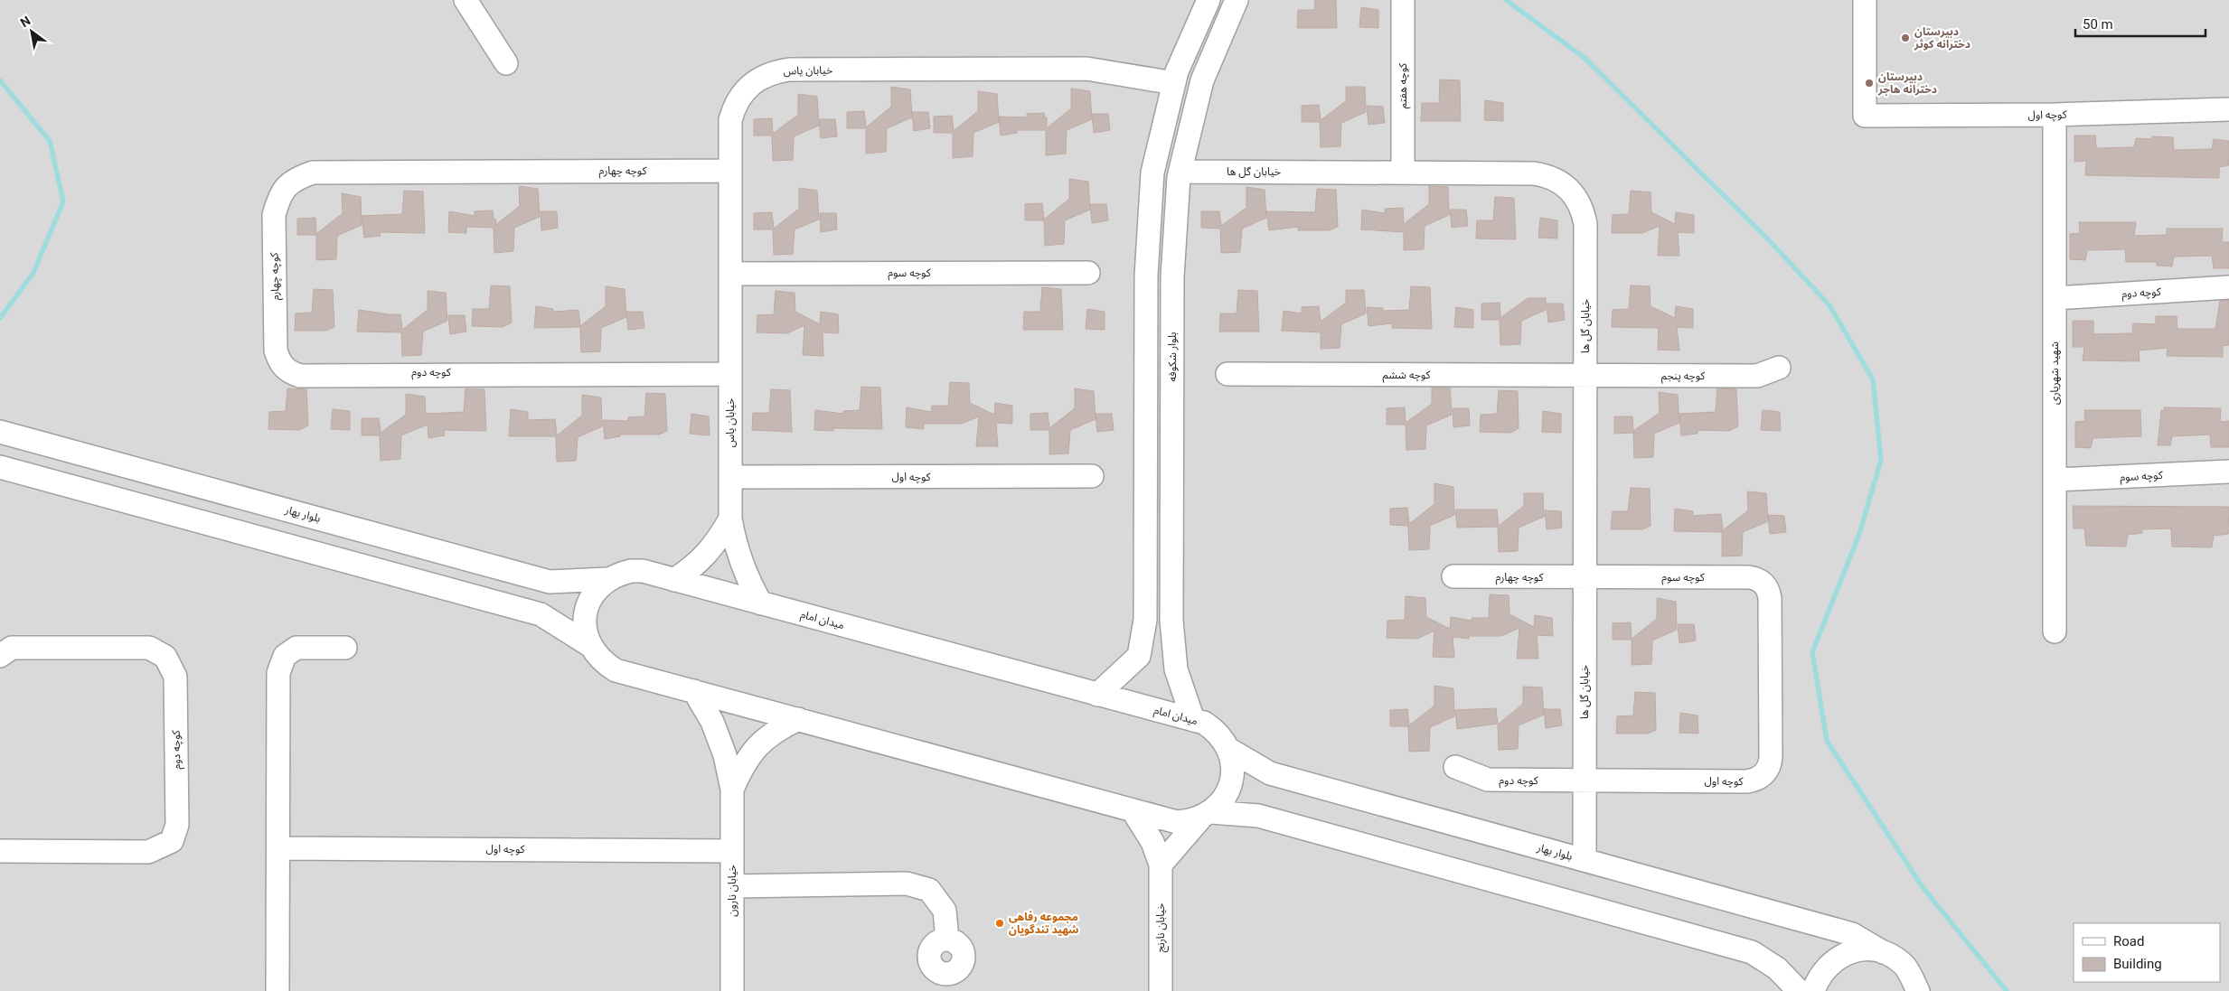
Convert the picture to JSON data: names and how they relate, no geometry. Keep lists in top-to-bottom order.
{
  "streets": {
    "street": [
      "خیابان یاس",
      "کوچه هفتم",
      "کوچه اول",
      "کوچه چهارم",
      "خیابان گل ها",
      "کوچه سوم",
      "کوچه دوم",
      "بلوار شکوفه",
      "شهید شهریاری",
      "کوچه ششم",
      "کوچه پنجم",
      "بلوار بهار",
      "میدان امام",
      "خیابان نارون",
      "خیابان نارنج"
    ]
  },
  "crossings": [
    ["خیابان یاس", "کوچه اول"],
    ["خیابان یاس", "کوچه چهارم"],
    ["خیابان یاس", "کوچه سوم"],
    ["خیابان یاس", "میدان امام"],
    ["کوچه هفتم", "خیابان گل ها"],
    ["کوچه اول", "خیابان گل ها"],
    ["کوچه اول", "کوچه سوم"],
    ["کوچه اول", "کوچه دوم"],
    ["کوچه اول", "شهید شهریاری"],
    ["کوچه اول", "خیابان نارون"],
    ["کوچه چهارم", "خیابان گل ها"],
    ["کوچه چهارم", "کوچه سوم"],
    ["خیابان گل ها", "کوچه سوم"],
    ["خیابان گل ها", "کوچه دوم"],
    ["خیابان گل ها", "بلوار شکوفه"],
    ["خیابان گل ها", "کوچه ششم"],
    ["خیابان گل ها", "کوچه پنجم"],
    ["خیابان گل ها", "بلوار بهار"],
    ["کوچه سوم", "شهید شهریاری"],
    ["کوچه دوم", "شهید شهریاری"],
    ["بلوار شکوفه", "میدان امام"],
    ["کوچه ششم", "کوچه پنجم"],
    ["بلوار بهار", "میدان امام"],
    ["میدان امام", "خیابان نارنج"]
  ],
  "places": ["دبیرستان دخترانه کوثر", "دبیرستان دخترانه هاجر", "مجموعه رفاهی شهید تندگویان"],
  "legend": ["Road", "Building"],
  "scale_bar": "50 m",
  "north": "top left"
}
